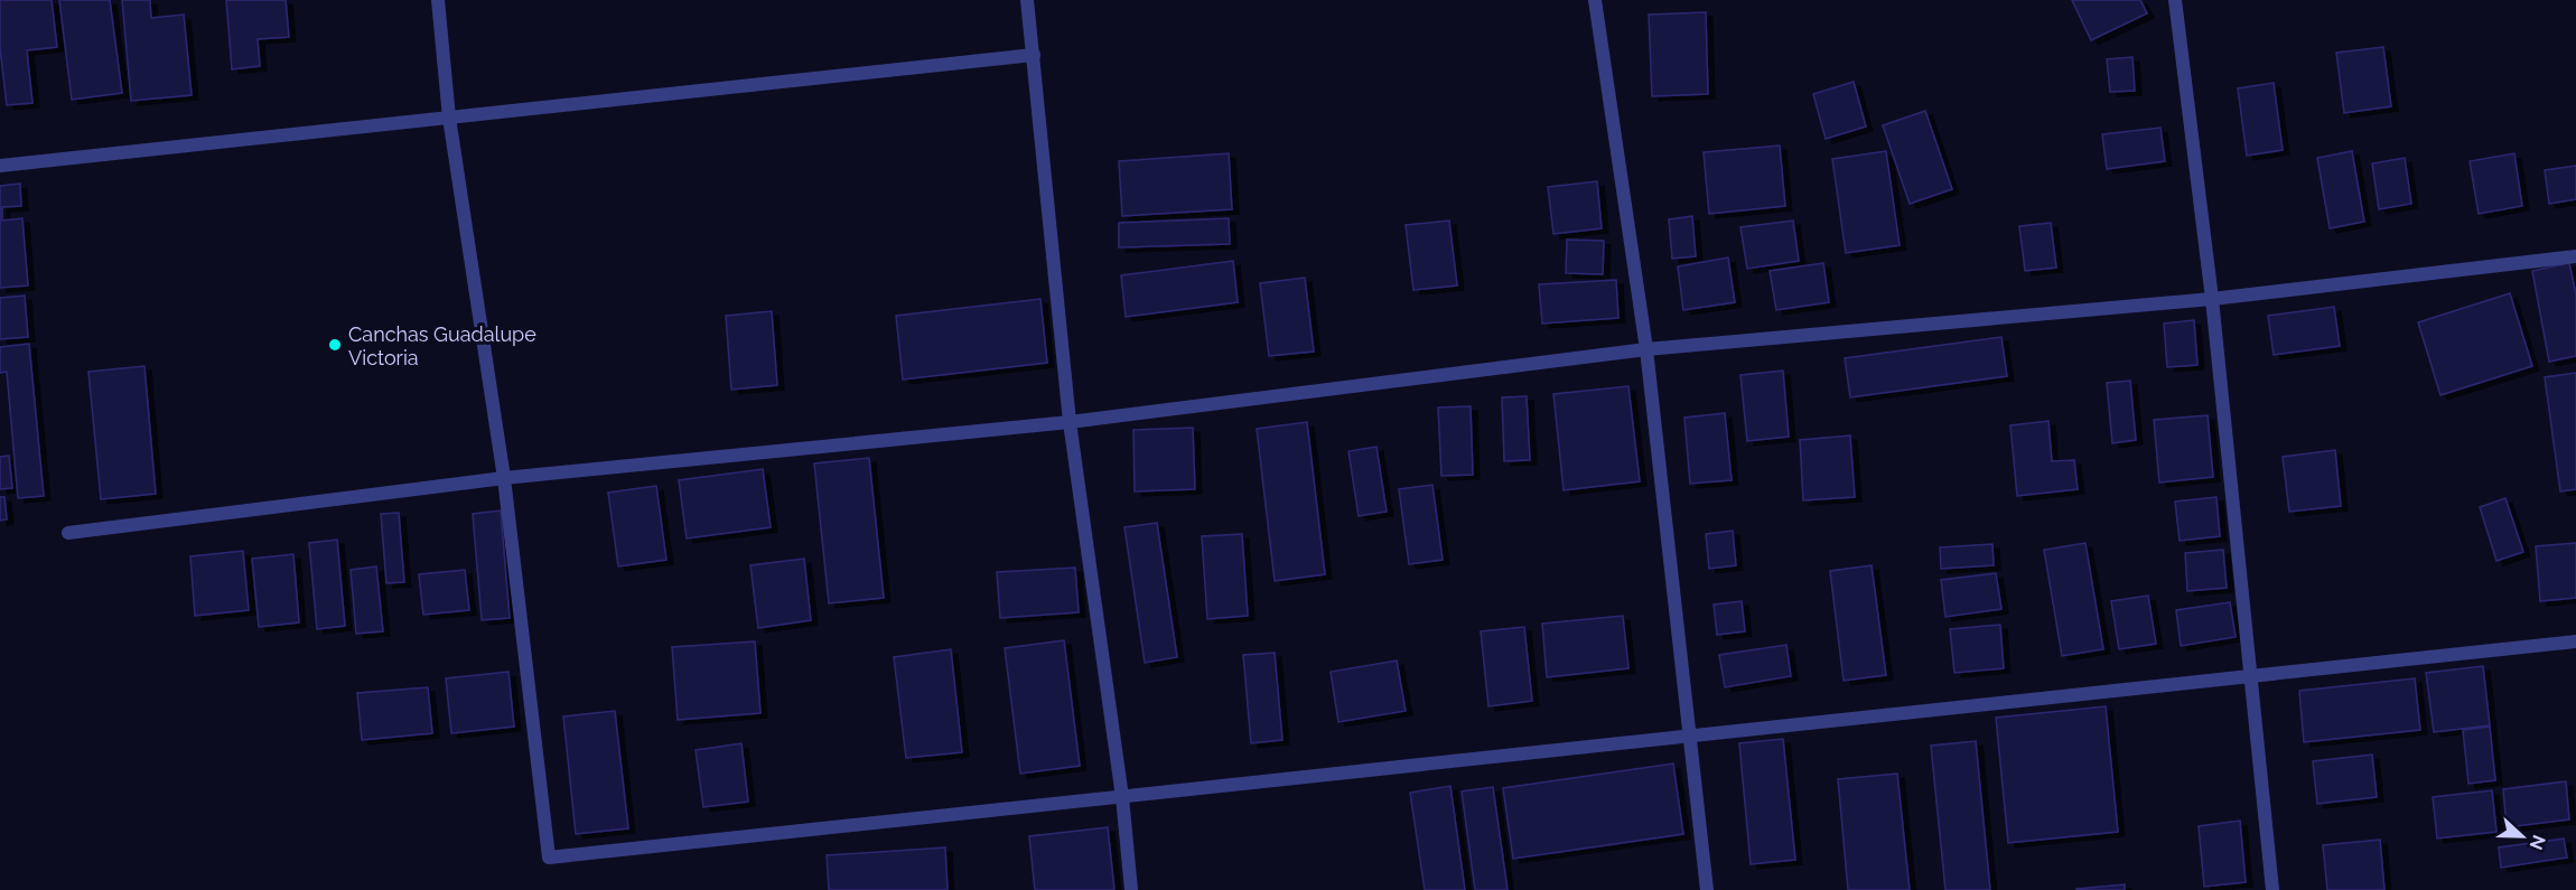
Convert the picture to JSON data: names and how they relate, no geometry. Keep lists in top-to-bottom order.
{
  "places": ["Canchas Guadalupe Victoria"],
  "north": "right"
}
